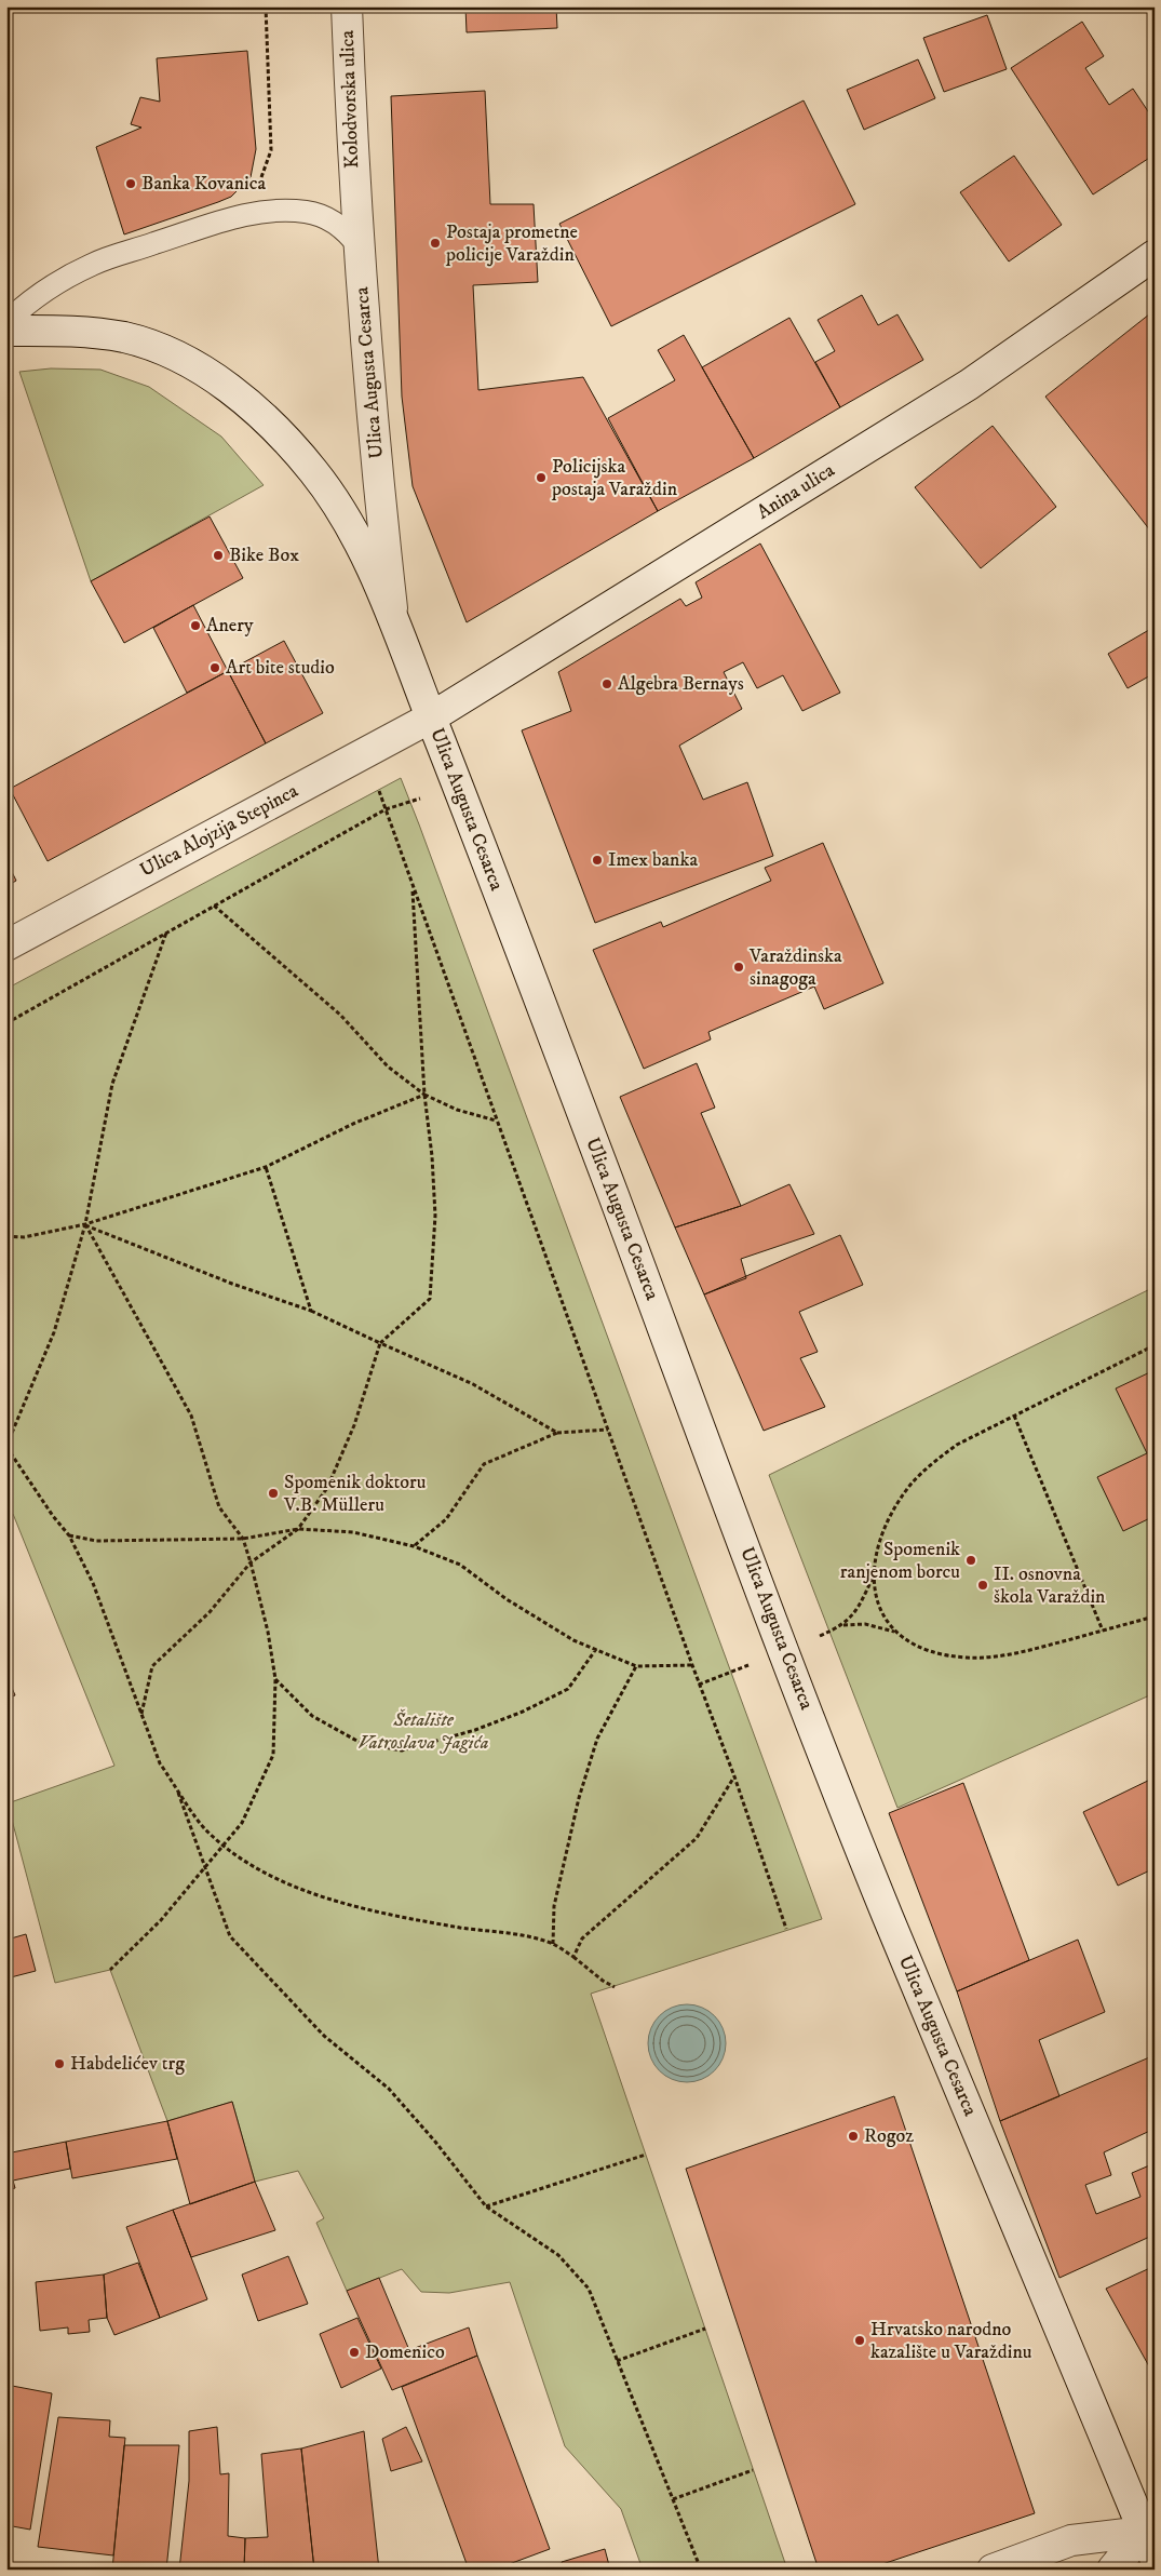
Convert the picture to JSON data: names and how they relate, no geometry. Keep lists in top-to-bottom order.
{
  "streets": {
    "main road": [
      "Kolodvorska ulica",
      "Ulica Augusta Cesarca",
      "Anina ulica",
      "Ulica Alojzija Stepinca"
    ]
  },
  "crossings": [
    ["Kolodvorska ulica", "Ulica Augusta Cesarca"],
    ["Ulica Augusta Cesarca", "Anina ulica"],
    ["Ulica Augusta Cesarca", "Ulica Alojzija Stepinca"],
    ["Anina ulica", "Ulica Alojzija Stepinca"]
  ],
  "parks": ["Šetalište Vatroslava Jagića"],
  "places": [
    "Banka Kovanica",
    "Postaja prometne policije Varaždin",
    "Policijska postaja Varaždin",
    "Bike Box",
    "Anery",
    "Art bite studio",
    "Algebra Bernays",
    "Imex banka",
    "Varaždinska sinagoga",
    "Spomenik doktoru V.B. Mülleru",
    "Spomenik ranjenom borcu",
    "II. osnovna škola Varaždin",
    "Habdelićev trg",
    "Rogoz",
    "Hrvatsko narodno kazalište u Varaždinu",
    "Domenico"
  ]
}
